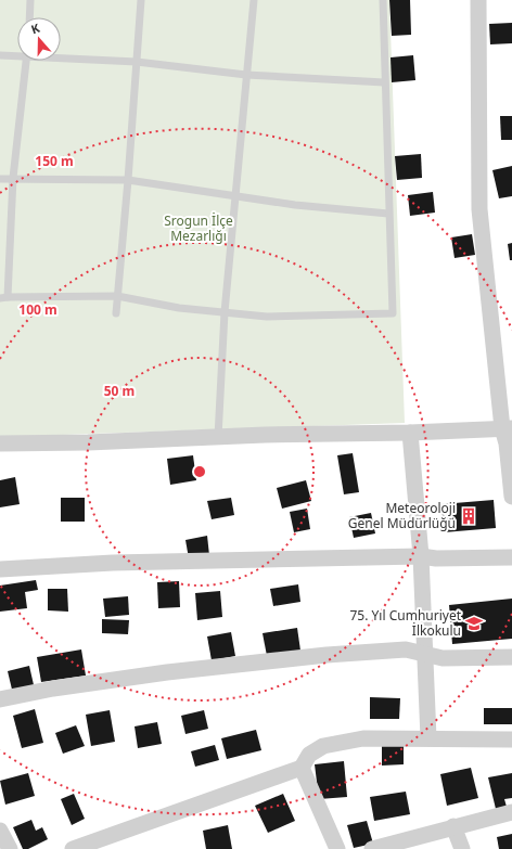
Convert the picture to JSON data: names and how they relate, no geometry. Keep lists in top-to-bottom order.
{
  "parks": ["Srogun İlçe Mezarlığı"],
  "places": {
    "building": ["Meteoroloji Genel Müdürlüğü"],
    "school or university": ["75. Yıl Cumhuriyet İlkokulu"]
  },
  "north": "top",
  "rings": ["150 m", "100 m", "50 m"]
}
